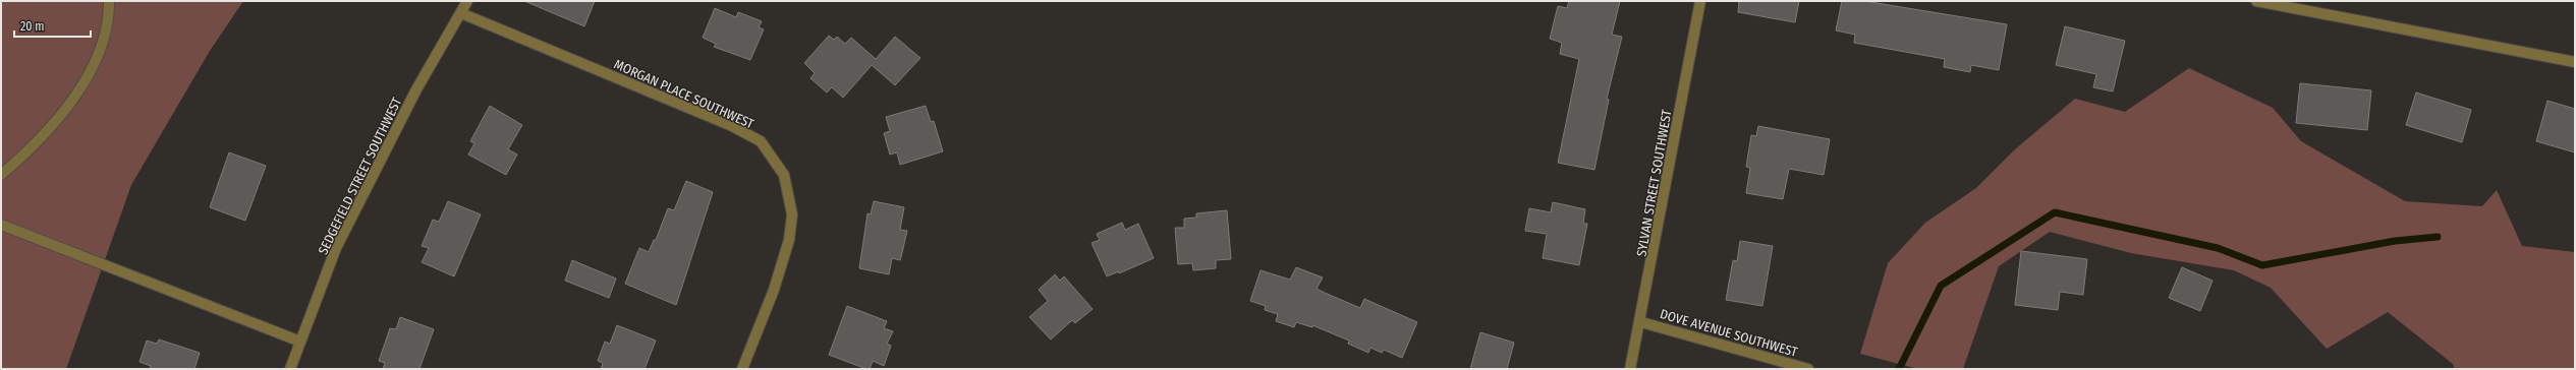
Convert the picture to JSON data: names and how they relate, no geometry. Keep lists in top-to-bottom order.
{
  "streets": {
    "street": [
      "MORGAN PLACE SOUTHWEST",
      "SEDGEFIELD STREET SOUTHWEST",
      "SYLVAN STREET SOUTHWEST",
      "DOVE AVENUE SOUTHWEST"
    ]
  },
  "crossings": [
    ["MORGAN PLACE SOUTHWEST", "SEDGEFIELD STREET SOUTHWEST"],
    ["SYLVAN STREET SOUTHWEST", "DOVE AVENUE SOUTHWEST"]
  ],
  "scale_bar": "20 m"
}
